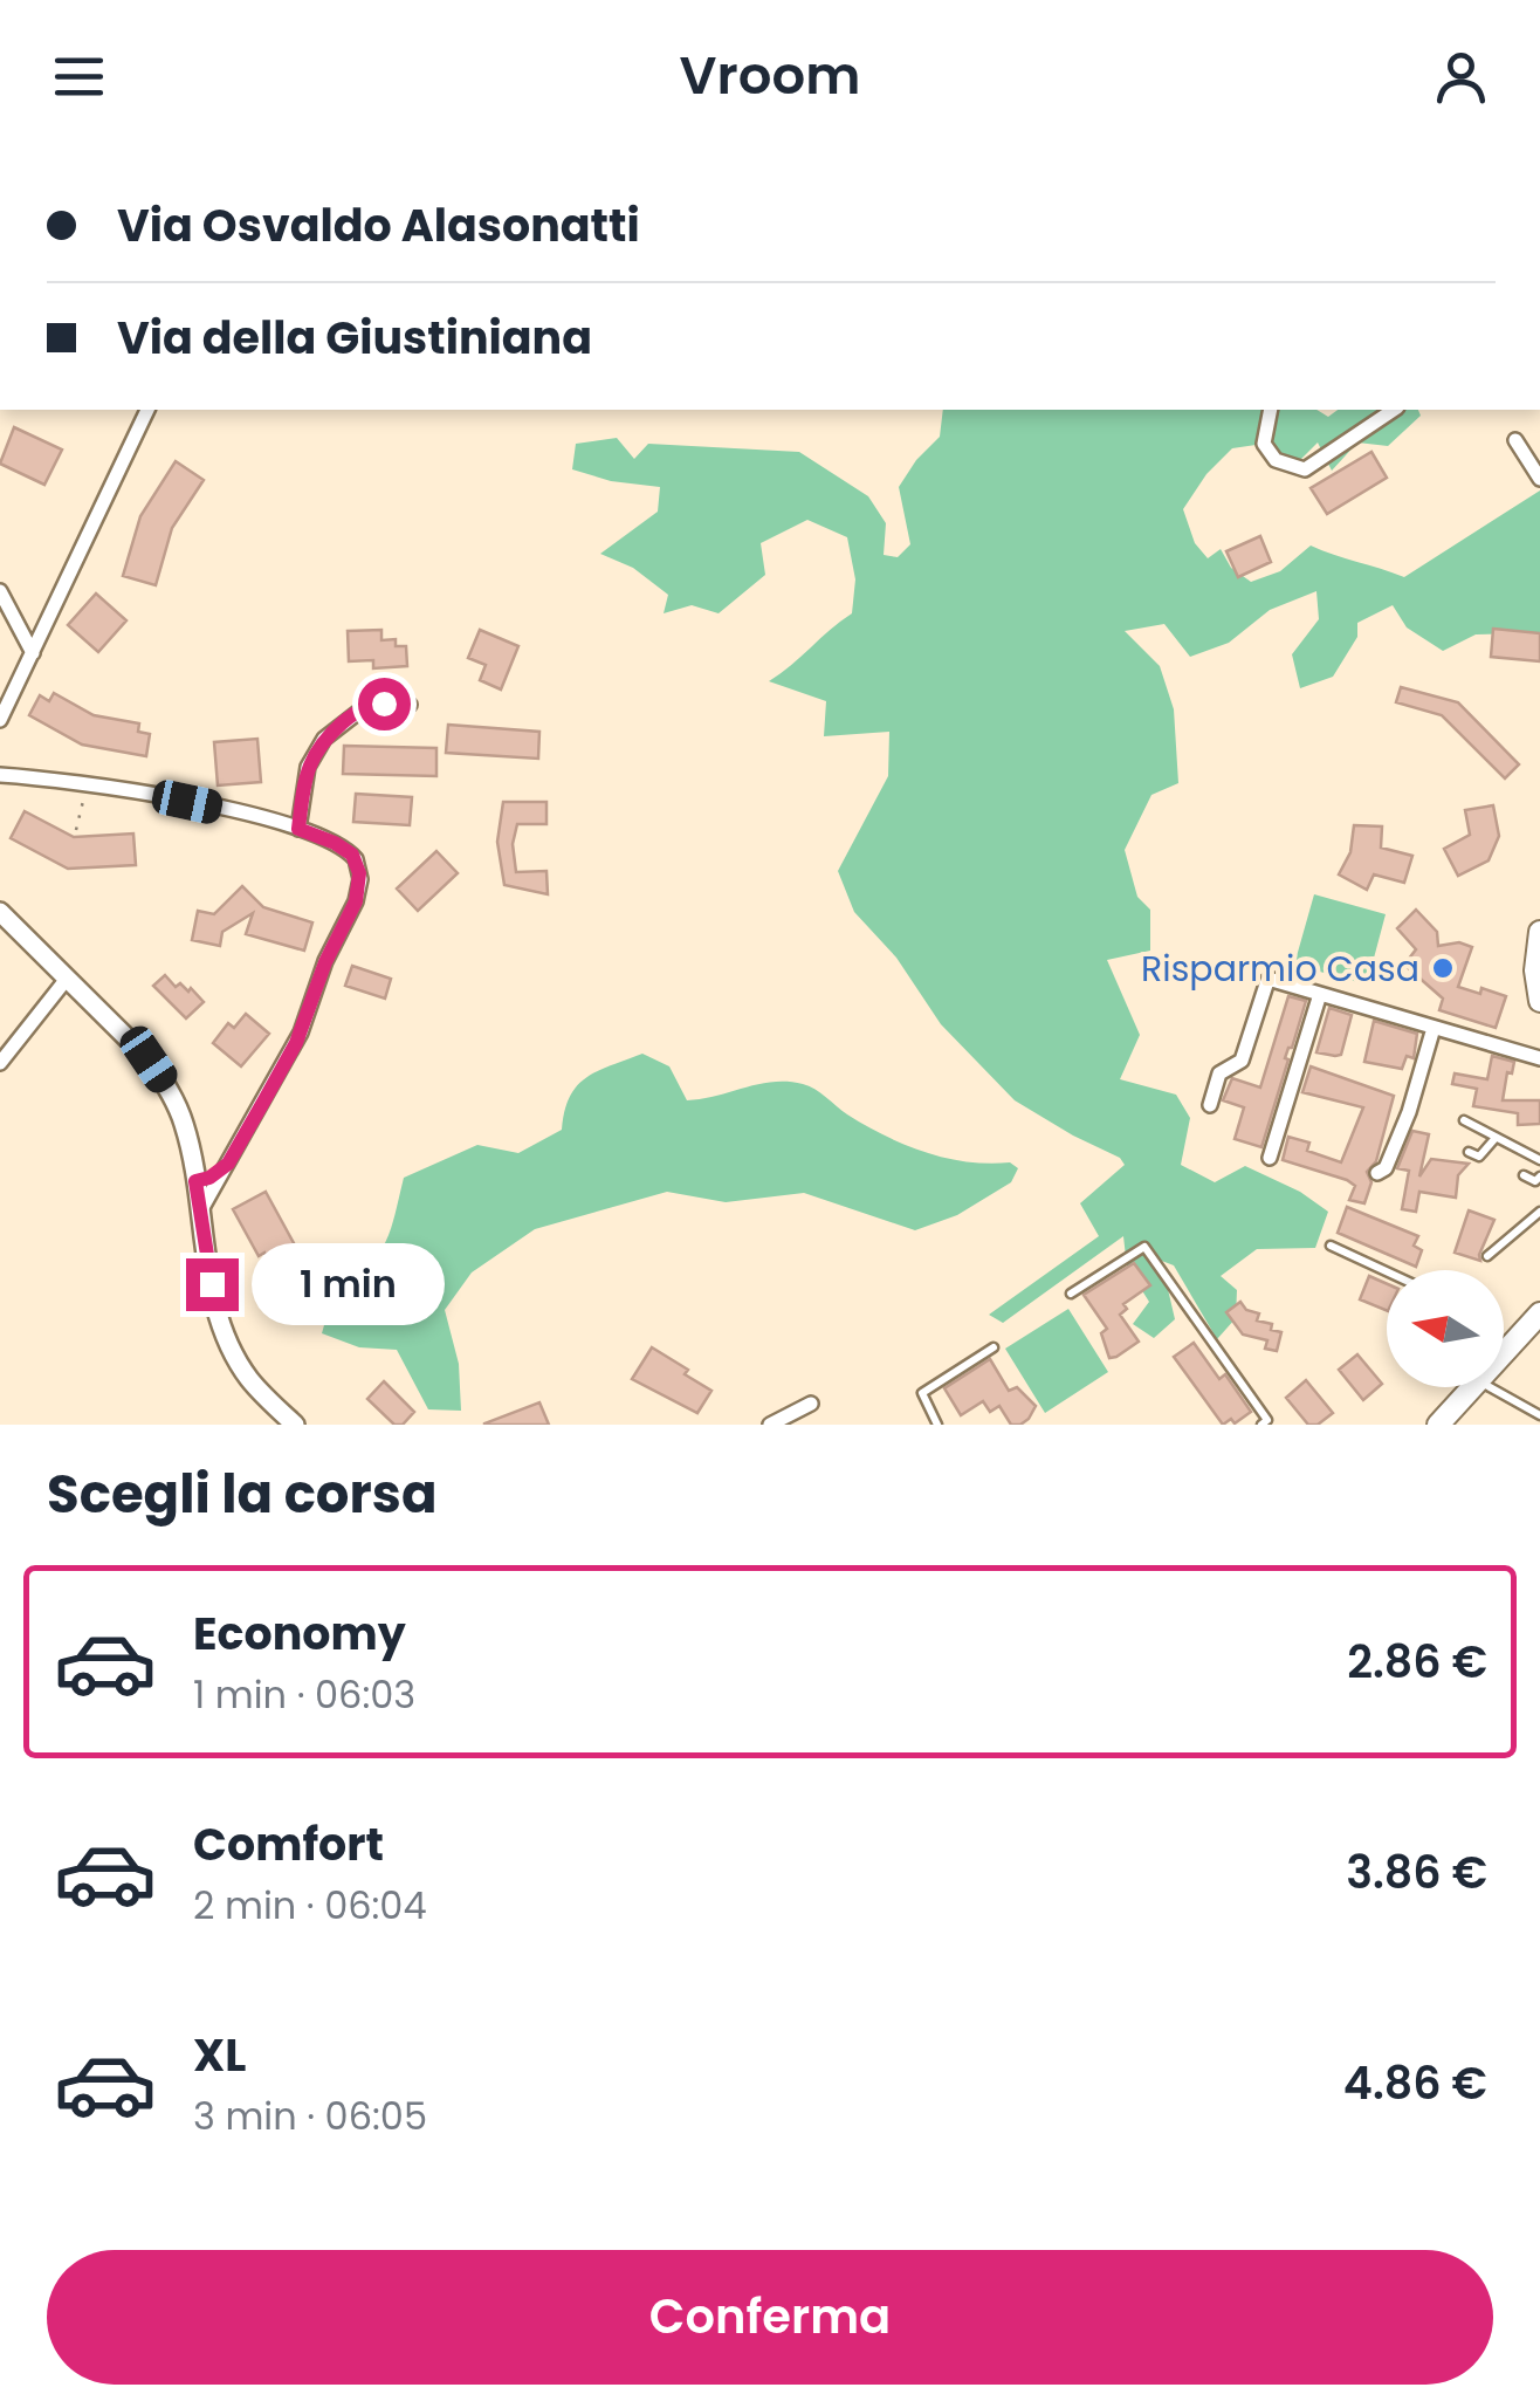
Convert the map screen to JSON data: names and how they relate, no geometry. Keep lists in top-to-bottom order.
{
  "places": ["Risparmio Casa"],
  "north": "left",
  "page": {
    "header": "Vroom",
    "banner": ["Via Osvaldo Alasonatti", "Via della Giustiniana"],
    "bubble": "1 min",
    "heading": "Scegli la corsa",
    "list": [
      {
        "name": "Economy",
        "note": "1 min · 06:03",
        "value": "2.86 €"
      },
      {
        "name": "Comfort",
        "note": "2 min · 06:04",
        "value": "3.86 €"
      },
      {
        "name": "XL",
        "note": "3 min · 06:05",
        "value": "4.86 €"
      }
    ],
    "buttons": "Conferma"
  }
}
